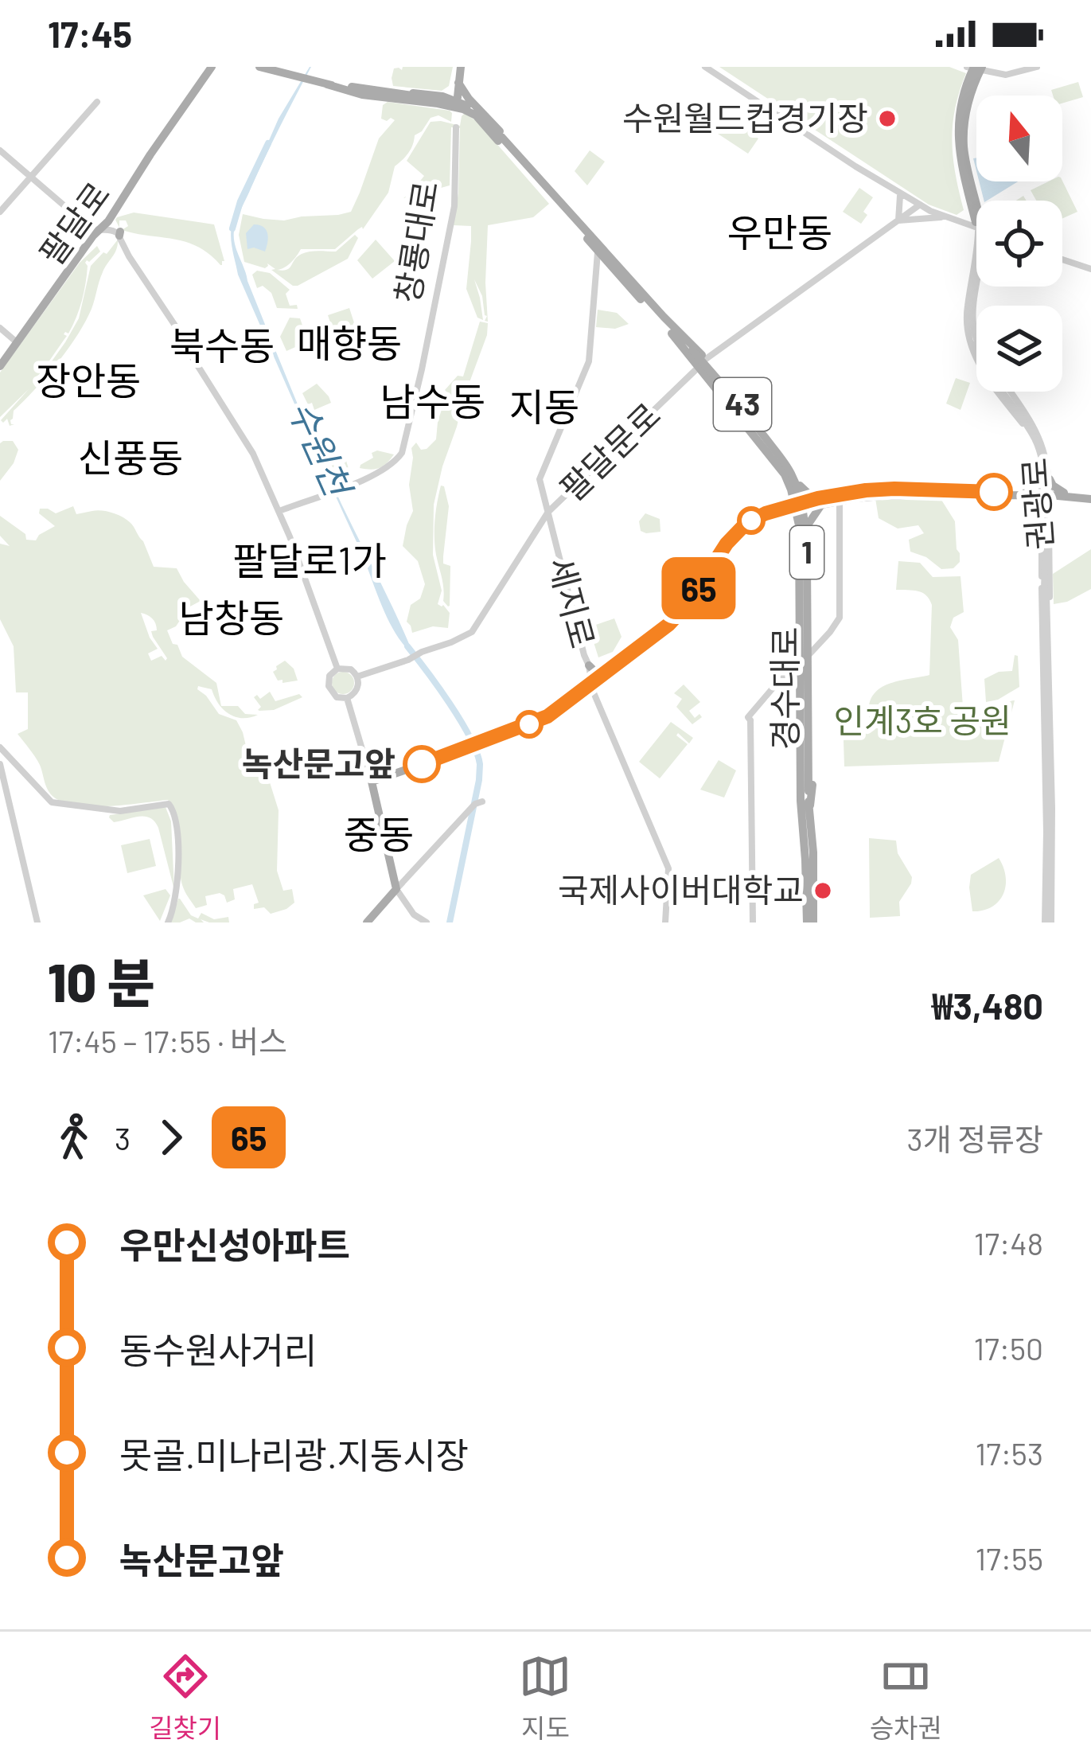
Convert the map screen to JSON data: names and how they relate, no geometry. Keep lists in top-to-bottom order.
{
  "streets": {
    "main road": [
      "팔달로",
      "창룡대로",
      "43",
      "1",
      "경수대로"
    ],
    "street": ["팔달문로", "권광로", "세지로"]
  },
  "crossings": [
    ["43", "경수대로"],
    ["팔달문로", "세지로"],
    ["팔달문로", "경수대로"],
    ["세지로", "경수대로"]
  ],
  "districts": [
    "우만동",
    "매향동",
    "북수동",
    "장안동",
    "남수동",
    "지동",
    "신풍동",
    "팔달로1가",
    "남창동",
    "중동"
  ],
  "water": ["수원천"],
  "parks": ["인계3호 공원"],
  "places": ["수원월드컵경기장", "녹산문고앞", "국제사이버대학교"],
  "lines": ["bus line 65"],
  "north": "top",
  "page": {
    "status": "17:45",
    "on_map": "65",
    "heading": ["10 분", "17:45 – 17:55 · 버스", "₩3,480"],
    "legs": ["3", "65", "3개 정류장"],
    "list": [
      {
        "name": "우만신성아파트",
        "value": "17:48"
      },
      {
        "name": "동수원사거리",
        "value": "17:50"
      },
      {
        "name": "못골.미나리광.지동시장",
        "value": "17:53"
      },
      {
        "name": "녹산문고앞",
        "value": "17:55"
      }
    ],
    "tabs": ["길찾기", "지도", "승차권"]
  }
}
